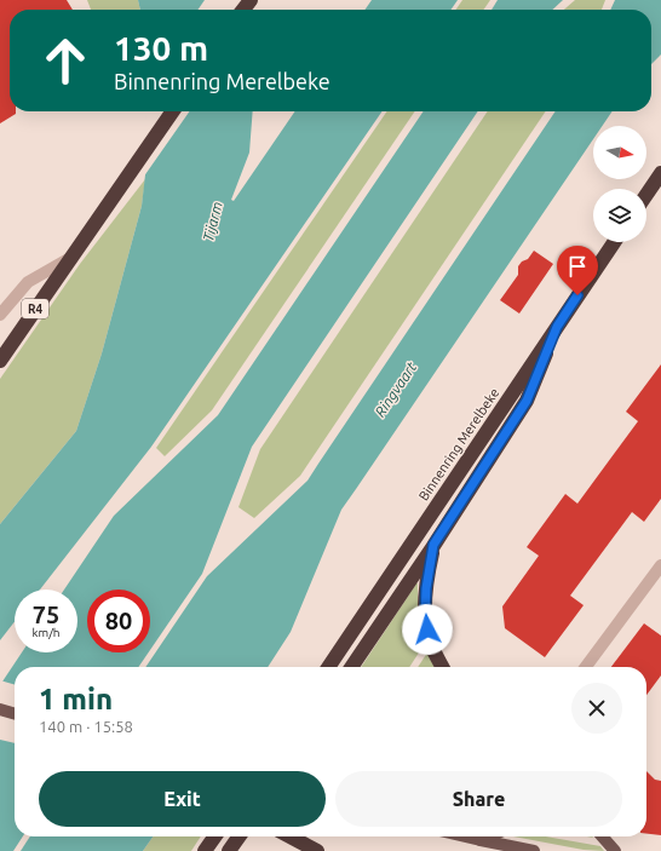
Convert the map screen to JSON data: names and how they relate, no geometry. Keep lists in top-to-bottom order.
{
  "streets": {
    "highway": ["R4", "Binnenring Merelbeke"]
  },
  "water": ["Tijarm", "Ringvaart"],
  "north": "right",
  "page": {
    "turn": ["130 m", "Binnenring Merelbeke"],
    "speed": "75 km/h",
    "limit": "80",
    "heading": ["1 min", "140 m · 15:58"],
    "buttons": ["Exit", "Share"]
  }
}
